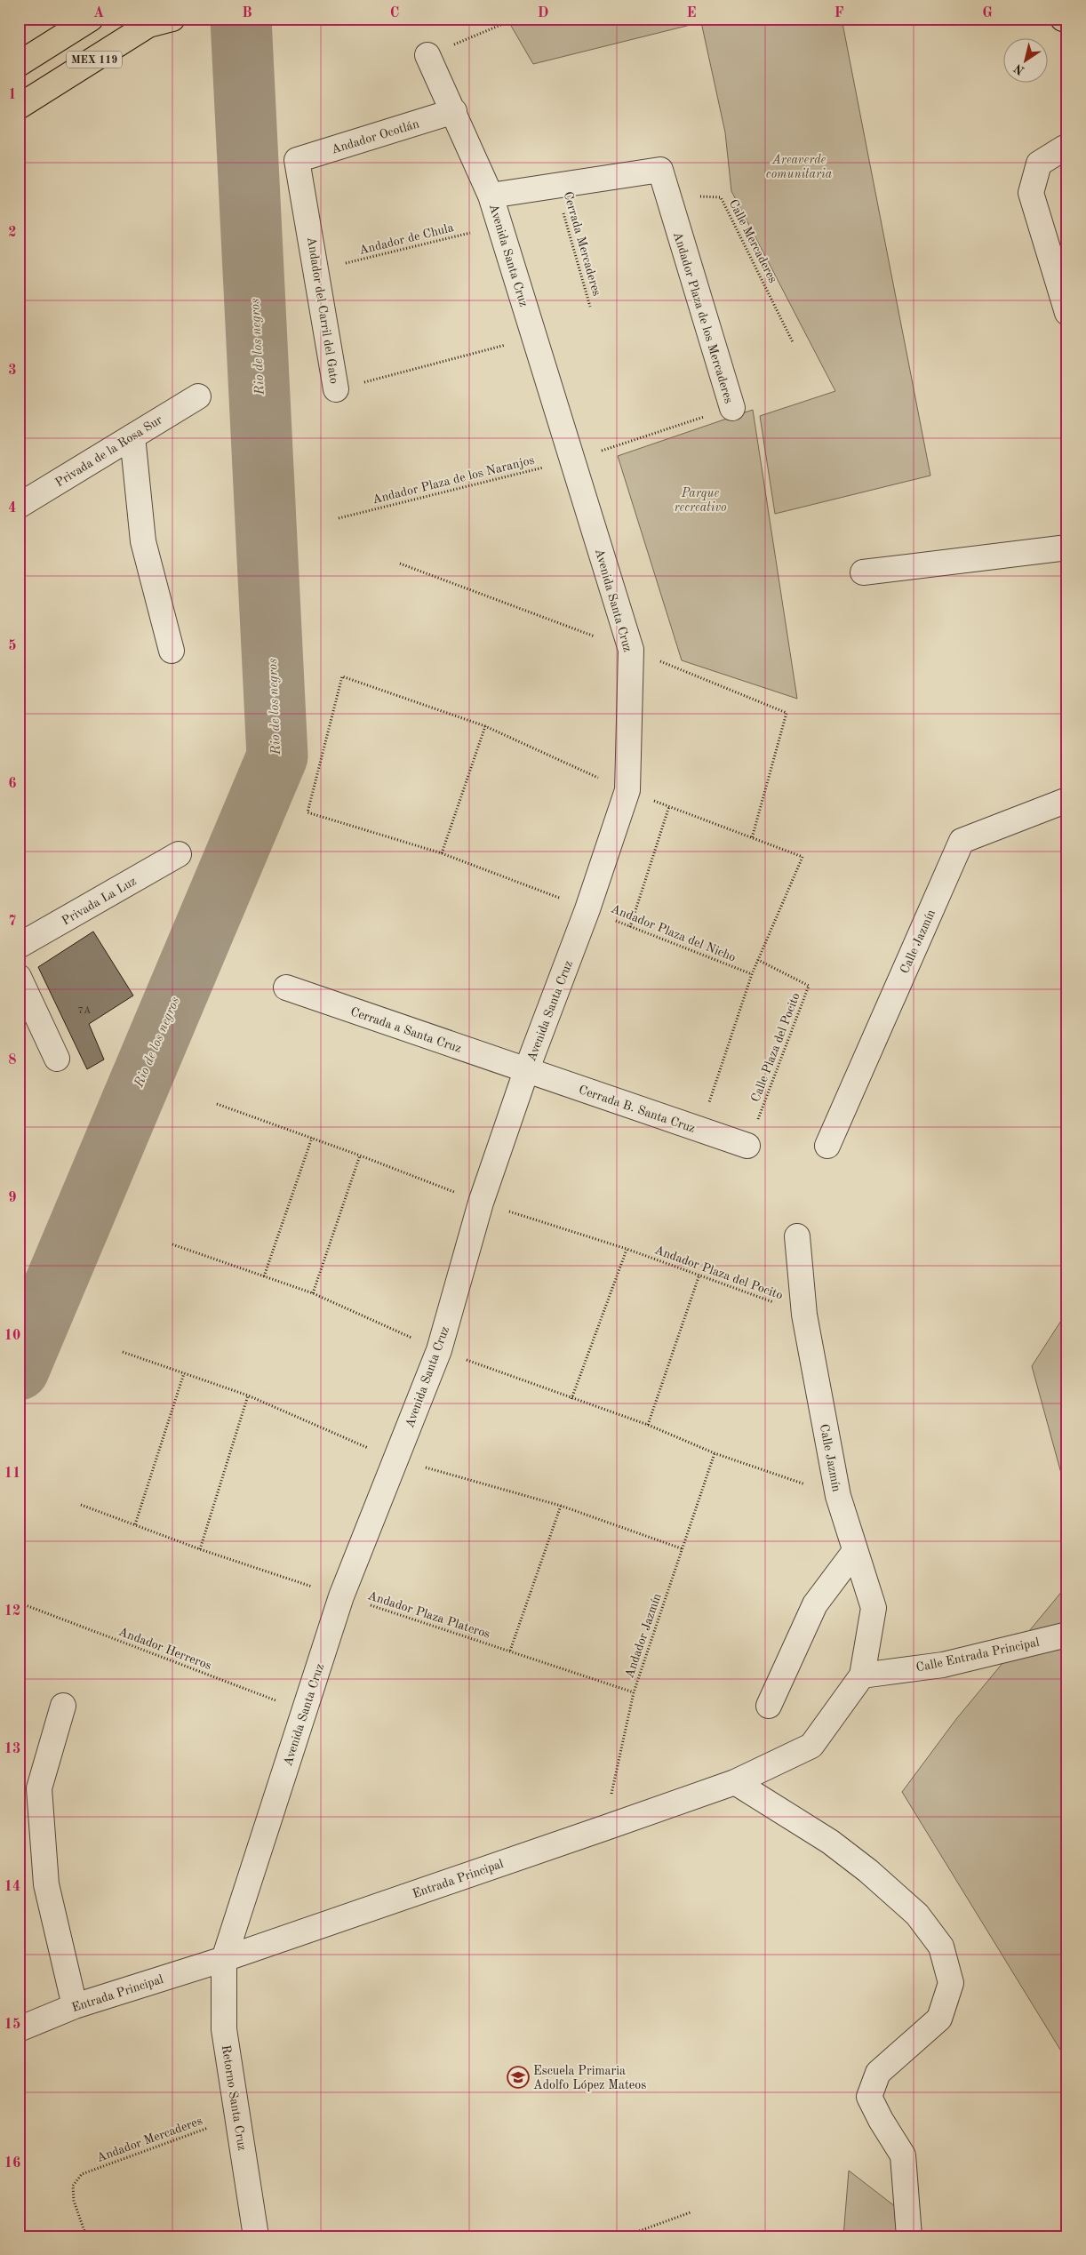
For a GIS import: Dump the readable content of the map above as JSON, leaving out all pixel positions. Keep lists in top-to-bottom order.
{
  "streets": {
    "main road": ["MEX 119"],
    "street": [
      "Andador Ocotlán",
      "Avenida Santa Cruz",
      "Andador del Carril del Gato",
      "Andador Plaza de los Mercaderes",
      "Privada de la Rosa Sur",
      "Privada La Luz",
      "Calle Jazmín",
      "Cerrada a Santa Cruz",
      "Cerrada B. Santa Cruz",
      "Calle Entrada Principal",
      "Entrada Principal",
      "Retorno Santa Cruz"
    ],
    "path": [
      "Andador de Chula",
      "Calle Mercaderes",
      "Cerrada Mercaderes",
      "Andador Plaza de los Naranjos",
      "Andador Plaza del Nicho",
      "Calle Plaza del Pocito",
      "Andador Plaza del Pocito",
      "Andador Plaza Plateros",
      "Andador Jazmín",
      "Andador Herreros",
      "Andador Mercaderes"
    ]
  },
  "crossings": [
    ["Andador Ocotlán", "Avenida Santa Cruz"],
    ["Andador Ocotlán", "Andador del Carril del Gato"],
    ["Andador de Chula", "Avenida Santa Cruz"],
    ["Andador de Chula", "Andador del Carril del Gato"],
    ["Calle Mercaderes", "Andador Plaza de los Mercaderes"],
    ["Cerrada Mercaderes", "Andador Plaza de los Mercaderes"],
    ["Avenida Santa Cruz", "Andador del Carril del Gato"],
    ["Avenida Santa Cruz", "Andador Plaza de los Mercaderes"],
    ["Avenida Santa Cruz", "Andador Plaza de los Naranjos"],
    ["Avenida Santa Cruz", "Andador Plaza del Nicho"],
    ["Avenida Santa Cruz", "Cerrada a Santa Cruz"],
    ["Avenida Santa Cruz", "Cerrada B. Santa Cruz"],
    ["Avenida Santa Cruz", "Andador Plaza del Pocito"],
    ["Avenida Santa Cruz", "Andador Plaza Plateros"],
    ["Avenida Santa Cruz", "Andador Herreros"],
    ["Avenida Santa Cruz", "Entrada Principal"],
    ["Avenida Santa Cruz", "Retorno Santa Cruz"],
    ["Andador Plaza de los Mercaderes", "Andador Plaza de los Naranjos"],
    ["Calle Jazmín", "Andador Plaza del Pocito"],
    ["Calle Jazmín", "Calle Entrada Principal"],
    ["Calle Jazmín", "Entrada Principal"],
    ["Cerrada a Santa Cruz", "Cerrada B. Santa Cruz"],
    ["Calle Plaza del Pocito", "Cerrada B. Santa Cruz"],
    ["Andador Plaza Plateros", "Andador Jazmín"],
    ["Andador Jazmín", "Entrada Principal"],
    ["Calle Entrada Principal", "Entrada Principal"],
    ["Entrada Principal", "Retorno Santa Cruz"],
    ["Retorno Santa Cruz", "Andador Mercaderes"]
  ],
  "water": ["Rio de los negros"],
  "parks": ["Areaverde comunitaria", "Parque recreativo"],
  "places": {
    "school or university": ["Escuela Primaria Adolfo López Mateos"]
  },
  "house_numbers": ["7A"],
  "north": "bottom left",
  "grid": {
    "columns": [
      "A",
      "B",
      "C",
      "D",
      "E",
      "F",
      "G"
    ],
    "rows": [
      "1",
      "2",
      "3",
      "4",
      "5",
      "6",
      "7",
      "8",
      "9",
      "10",
      "11",
      "12",
      "13",
      "14",
      "15",
      "16"
    ]
  }
}
